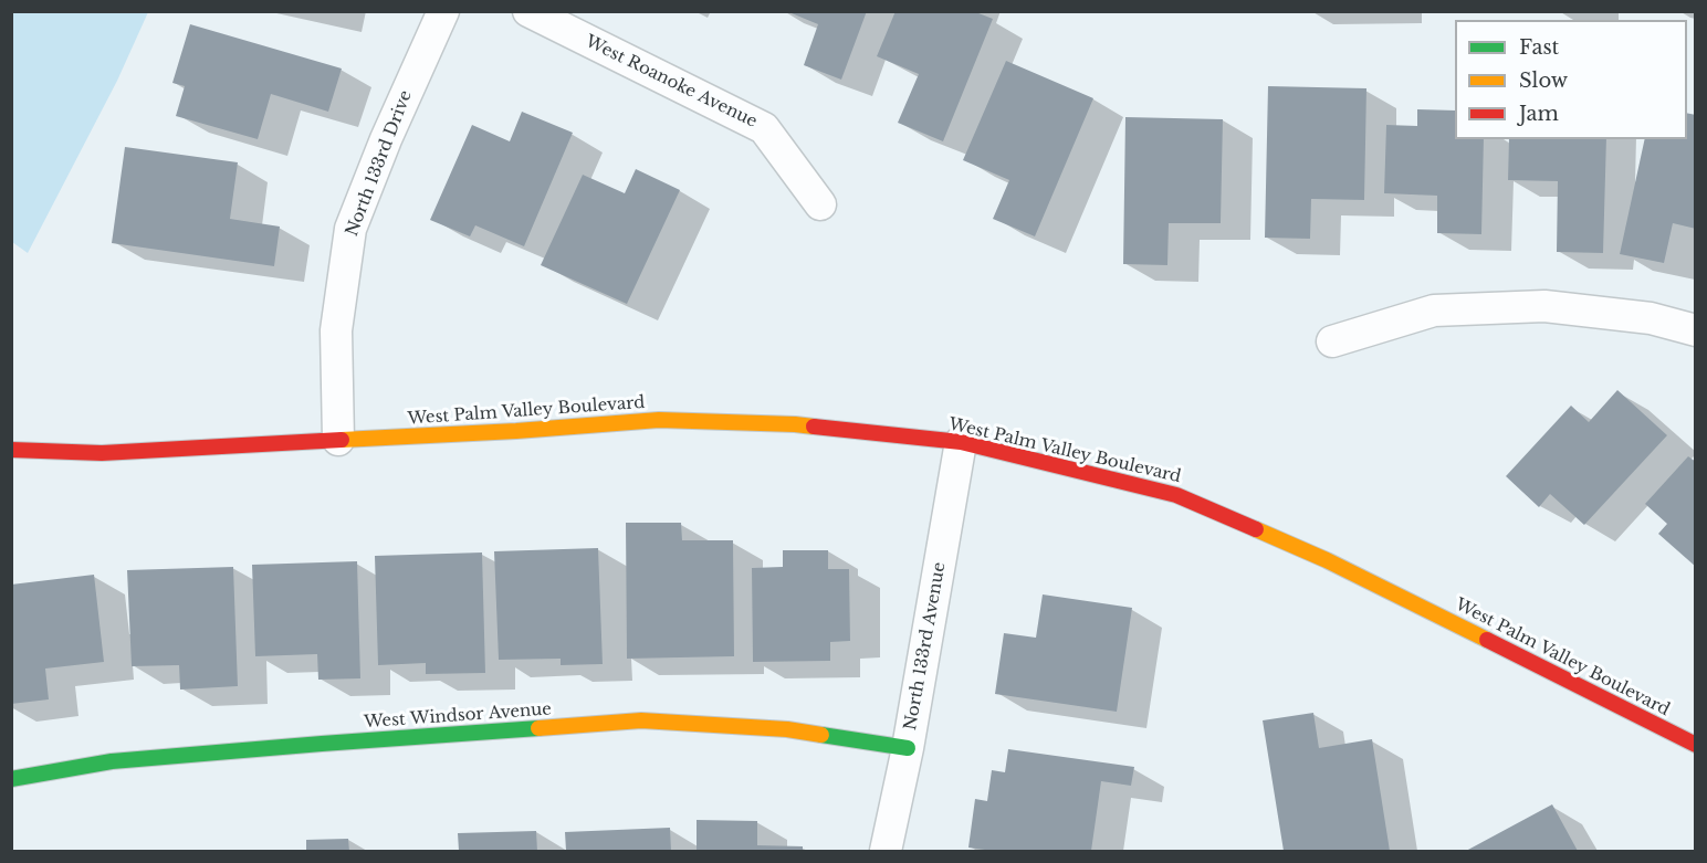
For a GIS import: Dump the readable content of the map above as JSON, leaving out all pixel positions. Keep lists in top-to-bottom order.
{
  "streets": {
    "street": [
      "West Roanoke Avenue",
      "North 133rd Drive",
      "West Palm Valley Boulevard",
      "North 133rd Avenue",
      "West Windsor Avenue"
    ]
  },
  "crossings": [
    ["North 133rd Drive", "West Palm Valley Boulevard"],
    ["West Palm Valley Boulevard", "North 133rd Avenue"],
    ["North 133rd Avenue", "West Windsor Avenue"]
  ],
  "legend": ["Fast", "Slow", "Jam"]
}
